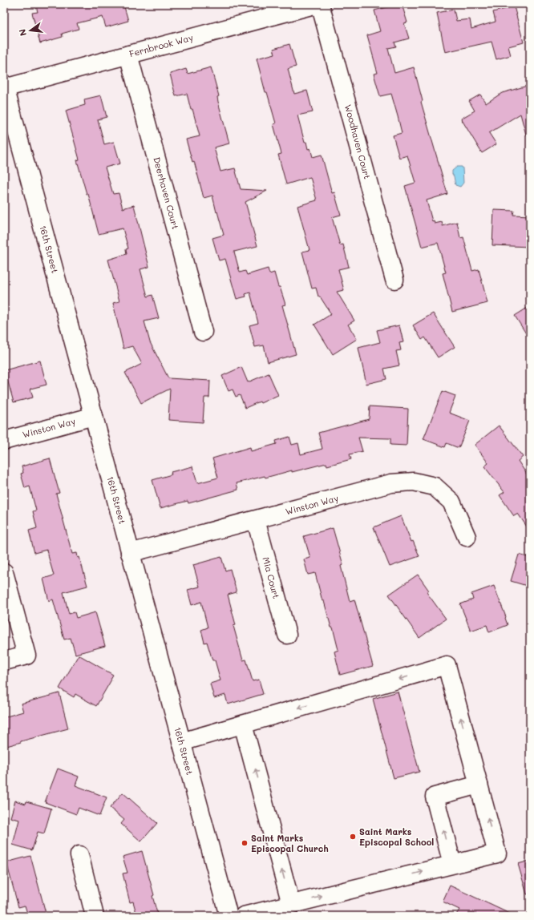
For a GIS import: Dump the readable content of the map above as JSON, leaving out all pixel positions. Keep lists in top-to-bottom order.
{
  "streets": {
    "street": [
      "Fernbrook Way",
      "Woodhaven Court",
      "Deerhaven Court",
      "16th Street",
      "Winston Way",
      "Mia Court"
    ]
  },
  "crossings": [
    ["Fernbrook Way", "Woodhaven Court"],
    ["Fernbrook Way", "Deerhaven Court"],
    ["Fernbrook Way", "16th Street"],
    ["16th Street", "Winston Way"],
    ["Winston Way", "Mia Court"]
  ],
  "places": ["Saint Marks Episcopal School", "Saint Marks Episcopal Church"],
  "north": "left"
}
